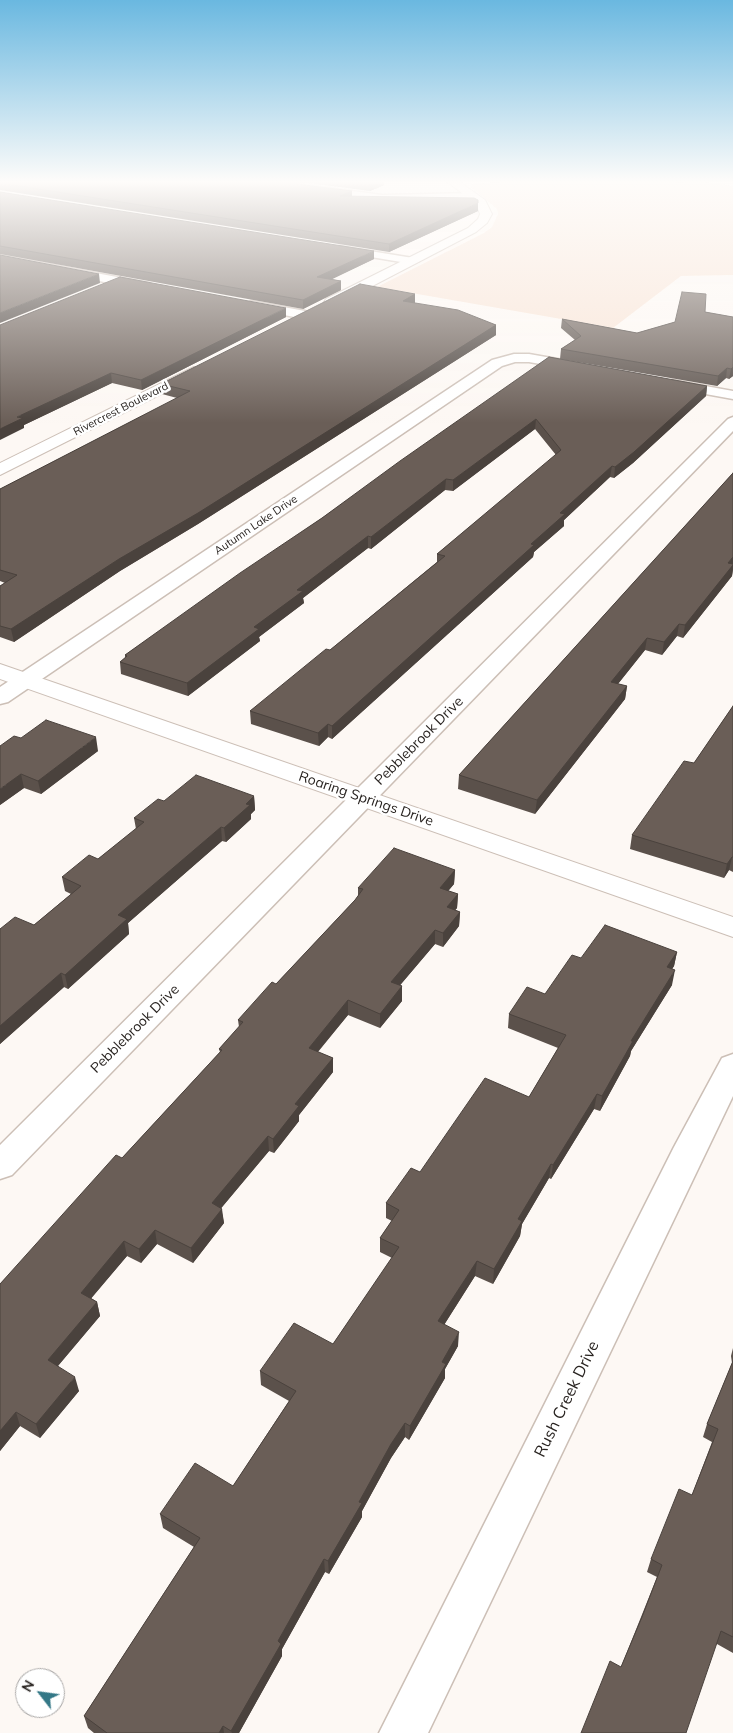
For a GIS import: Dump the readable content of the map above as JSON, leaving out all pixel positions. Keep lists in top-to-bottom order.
{
  "streets": {
    "street": [
      "Rivercrest Boulevard",
      "Autumn Lake Drive",
      "Pebblebrook Drive",
      "Roaring Springs Drive",
      "Rush Creek Drive"
    ]
  },
  "crossings": [
    ["Autumn Lake Drive", "Roaring Springs Drive"],
    ["Pebblebrook Drive", "Roaring Springs Drive"]
  ],
  "north": "top left"
}
